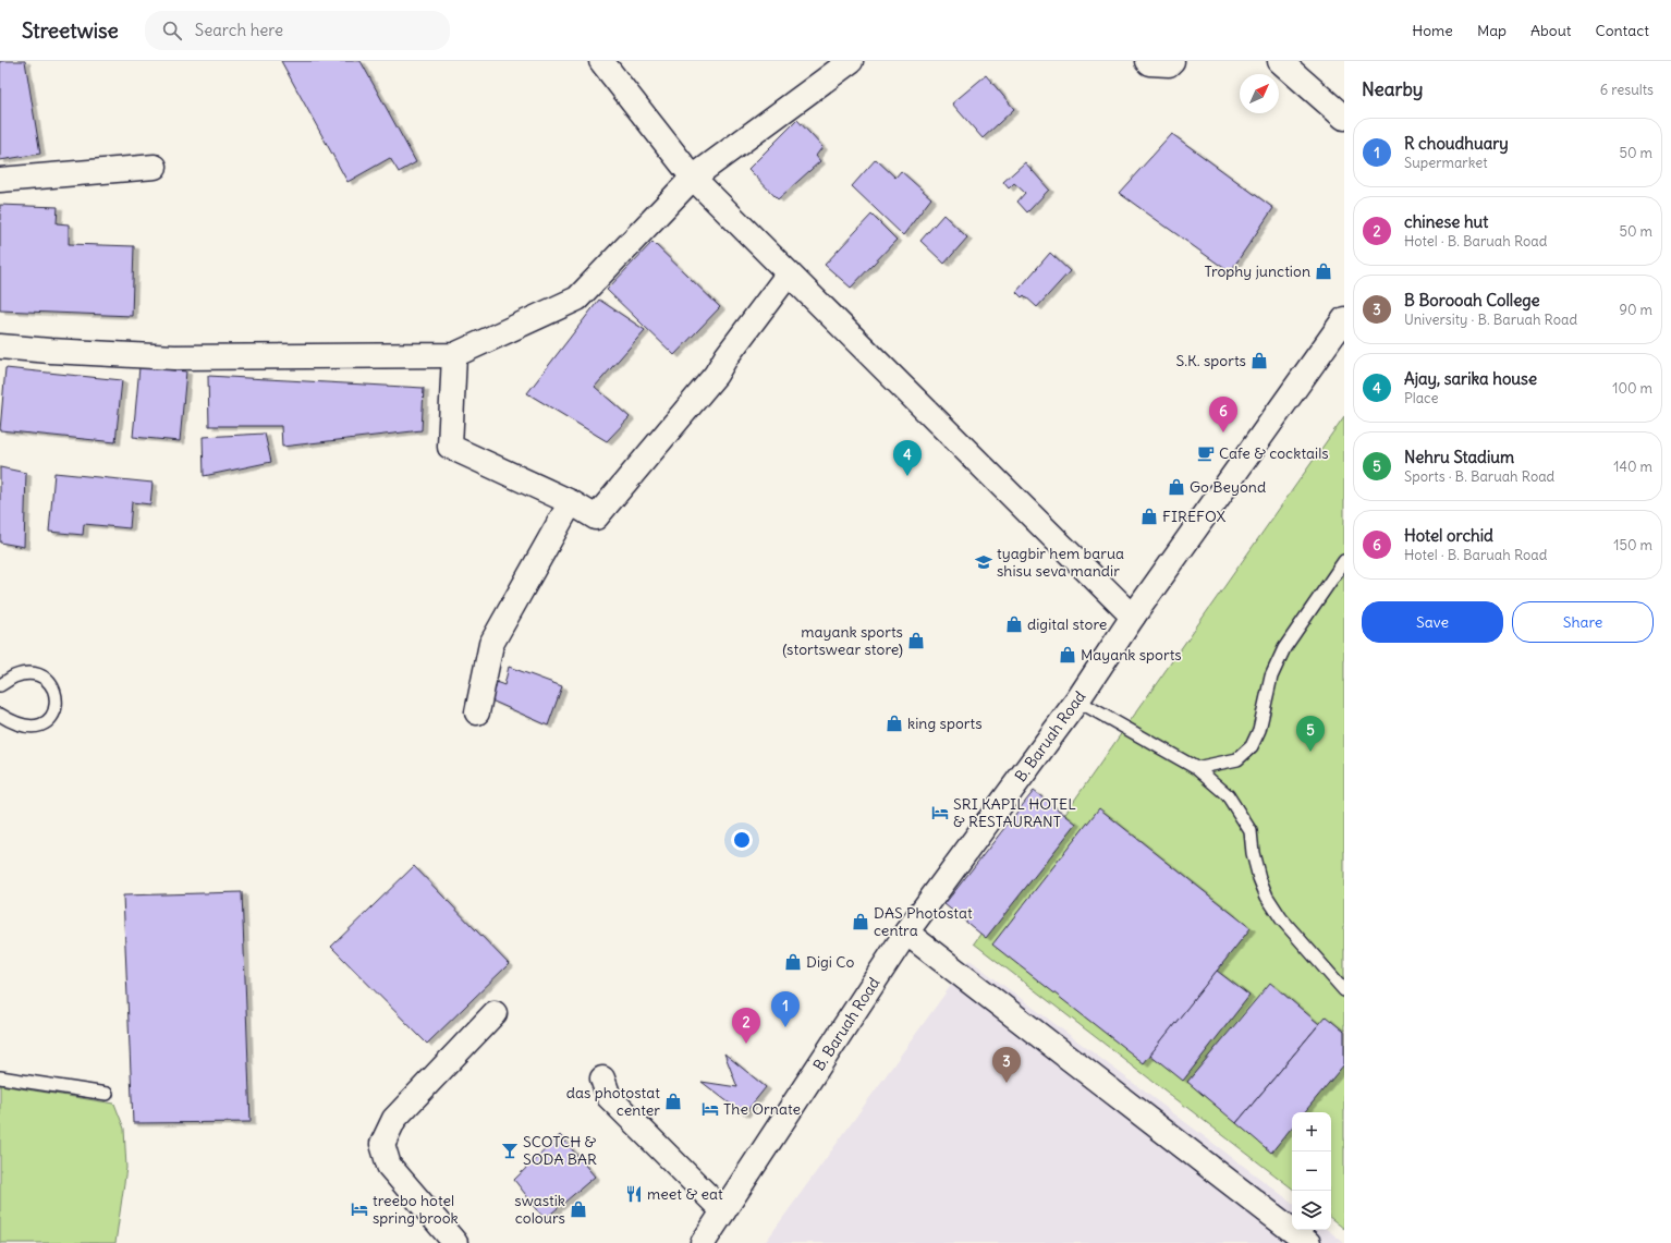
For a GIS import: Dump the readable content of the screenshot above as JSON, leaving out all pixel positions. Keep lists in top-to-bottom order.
{
  "streets": {
    "street": ["B. Baruah Road"]
  },
  "places": {
    "shop": [
      "Trophy junction",
      "S.K. sports",
      "Go Beyond",
      "FIREFOX",
      "digital store",
      "mayank sports (stortswear store)",
      "Mayank sports",
      "king sports",
      "DAS Photostat centra",
      "Digi Co",
      "das photostat center",
      "swastik colours"
    ],
    "cafe": ["Cafe & cocktails"],
    "school or university": ["tyagbir hem barua shisu seva mandir"],
    "hotel": ["SRI KAPIL HOTEL & RESTAURANT", "The Ornate", "treebo hotel spring brook"],
    "bar": ["SCOTCH & SODA BAR"],
    "restaurant": ["meet & eat"]
  },
  "north": "top right",
  "page": {
    "header": "Streetwise",
    "search": "Search here",
    "nav": [
      "Home",
      "Map",
      "About",
      "Contact"
    ],
    "heading": ["Nearby", "6 results"],
    "list": [
      {
        "mark": "1",
        "name": "R choudhuary",
        "note": "Supermarket",
        "value": "50 m"
      },
      {
        "mark": "2",
        "name": "chinese hut",
        "note": "Hotel · B. Baruah Road",
        "value": "50 m"
      },
      {
        "mark": "3",
        "name": "B Borooah College",
        "note": "University · B. Baruah Road",
        "value": "90 m"
      },
      {
        "mark": "4",
        "name": "Ajay, sarika house",
        "note": "Place",
        "value": "100 m"
      },
      {
        "mark": "5",
        "name": "Nehru Stadium",
        "note": "Sports · B. Baruah Road",
        "value": "140 m"
      },
      {
        "mark": "6",
        "name": "Hotel orchid",
        "note": "Hotel · B. Baruah Road",
        "value": "150 m"
      }
    ],
    "pins": [
      "6",
      "4",
      "5",
      "1",
      "2",
      "3"
    ],
    "buttons": ["Save", "Share"],
    "map_buttons": ["+", "−"]
  }
}
